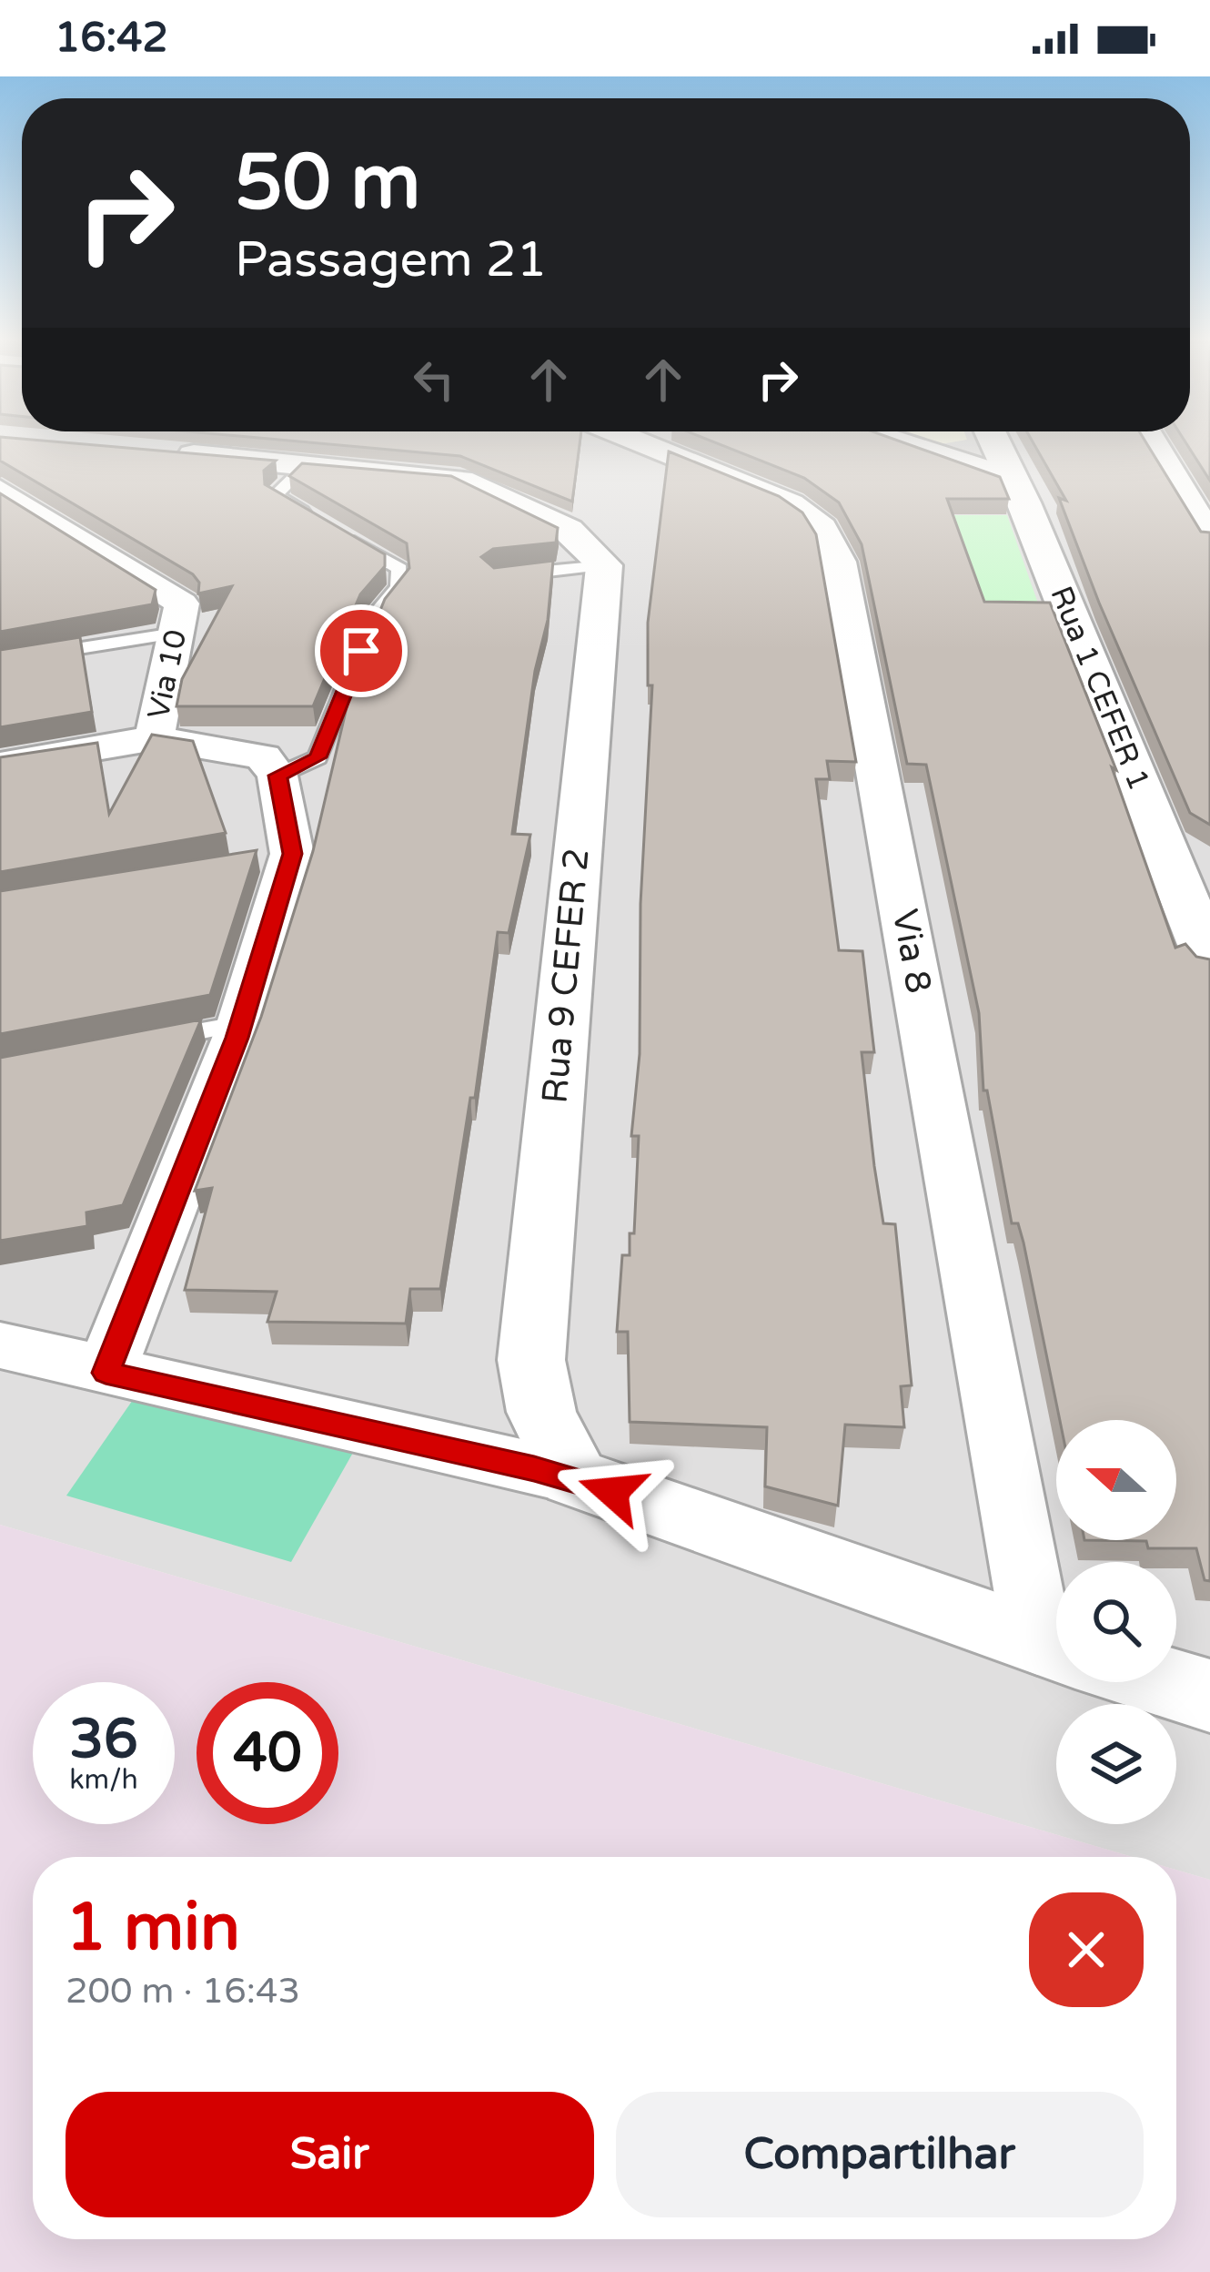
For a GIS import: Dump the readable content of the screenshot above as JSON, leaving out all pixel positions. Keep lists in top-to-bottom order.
{
  "streets": {
    "street": [
      "Via 10",
      "Rua 1 CEFER 1",
      "Via 8",
      "Rua 9 CEFER 2"
    ]
  },
  "north": "left",
  "page": {
    "status": "16:42",
    "turn": ["50 m", "Passagem 21"],
    "speed": "36 km/h",
    "limit": "40",
    "heading": ["1 min", "200 m · 16:43"],
    "buttons": ["Sair", "Compartilhar"]
  }
}
